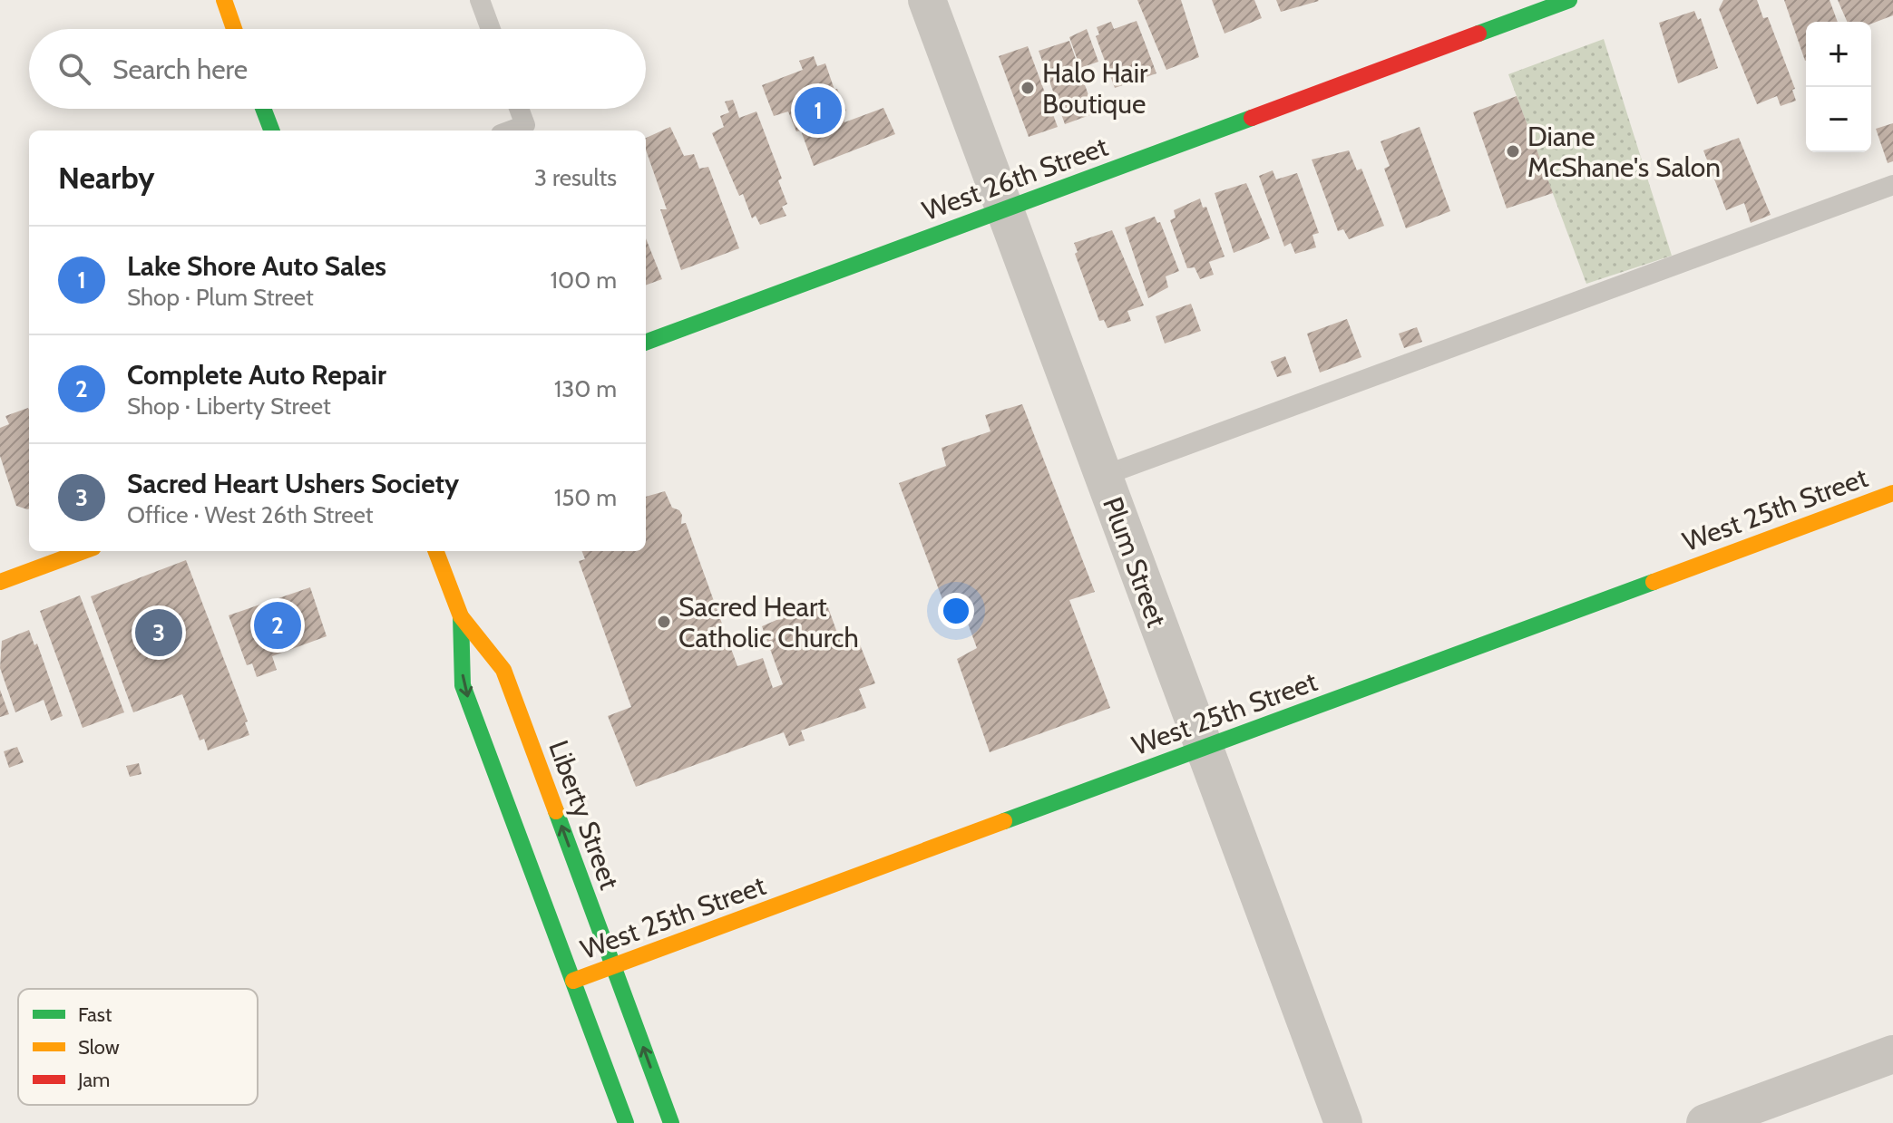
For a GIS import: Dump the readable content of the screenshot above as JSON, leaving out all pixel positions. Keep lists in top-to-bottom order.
{
  "streets": {
    "main road": ["West 26th Street", "West 25th Street", "Liberty Street"],
    "street": ["Plum Street"]
  },
  "crossings": [
    ["West 26th Street", "Plum Street"],
    ["West 25th Street", "Plum Street"],
    ["West 25th Street", "Liberty Street"]
  ],
  "places": ["Halo Hair Boutique", "Diane McShane's Salon", "Sacred Heart Catholic Church"],
  "legend": ["Fast", "Slow", "Jam"],
  "page": {
    "map_buttons": ["+", "−"],
    "search": "Search here",
    "pins": ["1", "2", "3"],
    "heading": ["Nearby", "3 results"],
    "list": [
      {
        "mark": "1",
        "name": "Lake Shore Auto Sales",
        "note": "Shop · Plum Street",
        "value": "100 m"
      },
      {
        "mark": "2",
        "name": "Complete Auto Repair",
        "note": "Shop · Liberty Street",
        "value": "130 m"
      },
      {
        "mark": "3",
        "name": "Sacred Heart Ushers Society",
        "note": "Office · West 26th Street",
        "value": "150 m"
      }
    ]
  }
}
